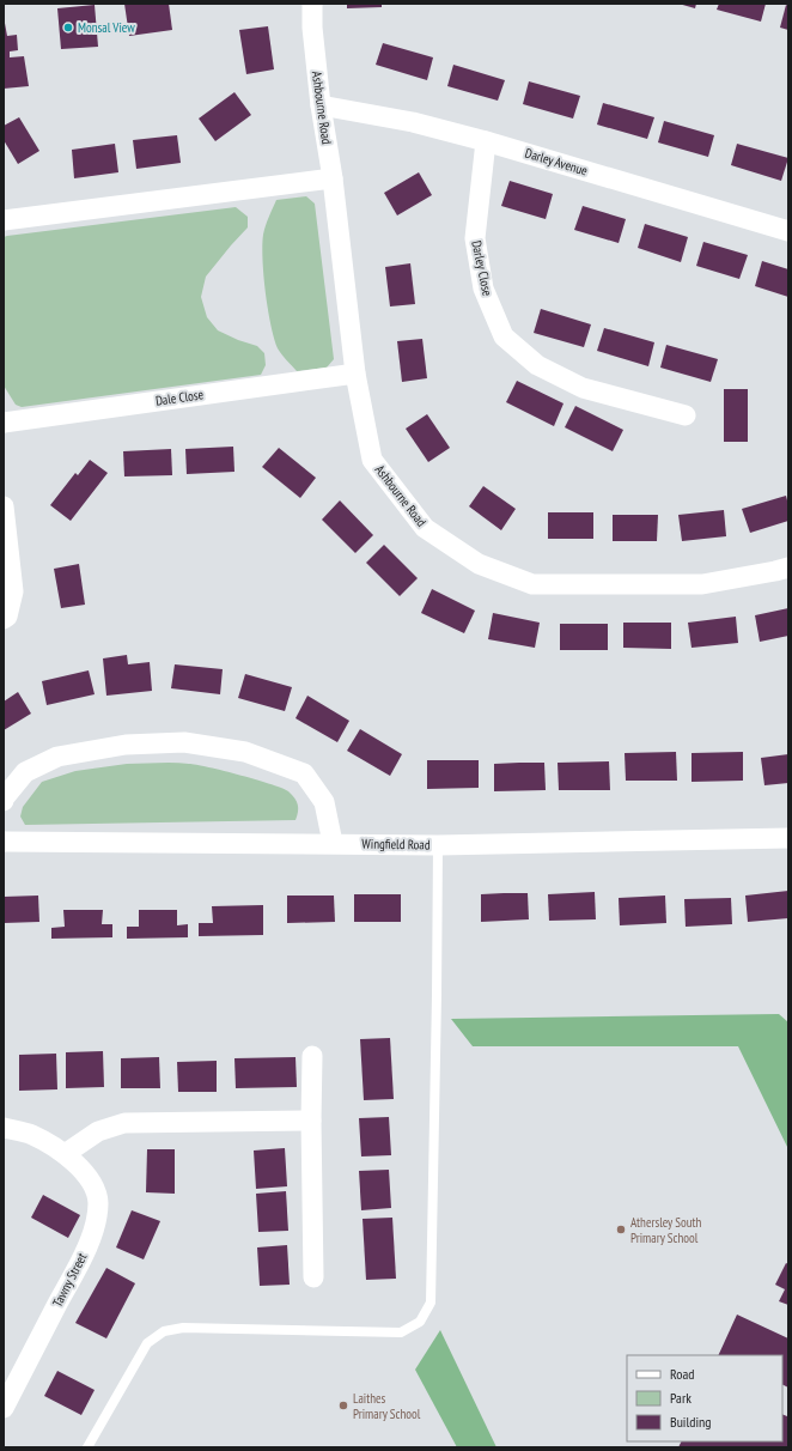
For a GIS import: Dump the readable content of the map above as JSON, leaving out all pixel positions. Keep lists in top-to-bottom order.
{
  "streets": {
    "street": [
      "Ashbourne Road",
      "Darley Avenue",
      "Darley Close",
      "Dale Close",
      "Wingfield Road",
      "Tawny Street"
    ]
  },
  "crossings": [
    ["Ashbourne Road", "Darley Avenue"],
    ["Ashbourne Road", "Dale Close"],
    ["Darley Avenue", "Darley Close"]
  ],
  "places": ["Monsal View", "Athersley South Primary School", "Laithes Primary School"],
  "legend": ["Road", "Park", "Building"]
}
